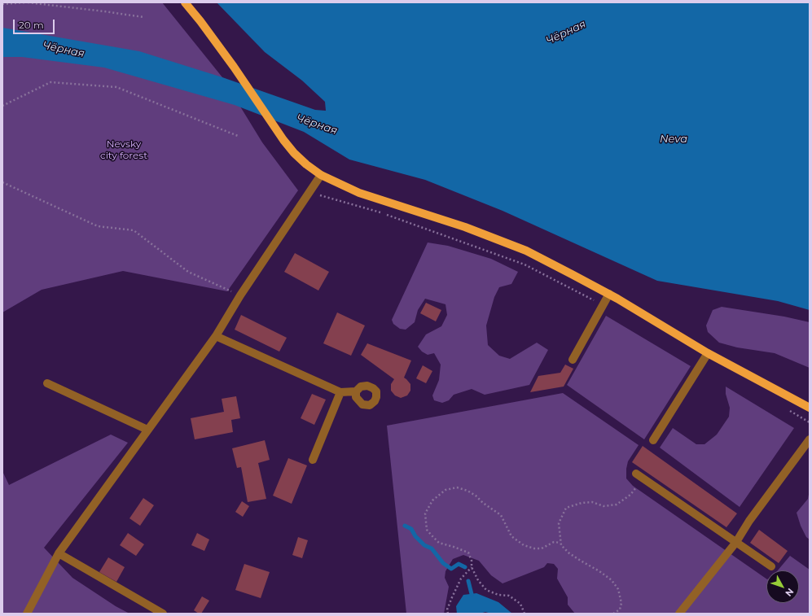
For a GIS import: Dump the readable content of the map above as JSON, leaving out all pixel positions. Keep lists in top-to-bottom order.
{
  "water": ["Чёрная", "Neva"],
  "parks": ["Nevsky city forest"],
  "scale_bar": "20 m",
  "north": "bottom right"
}
